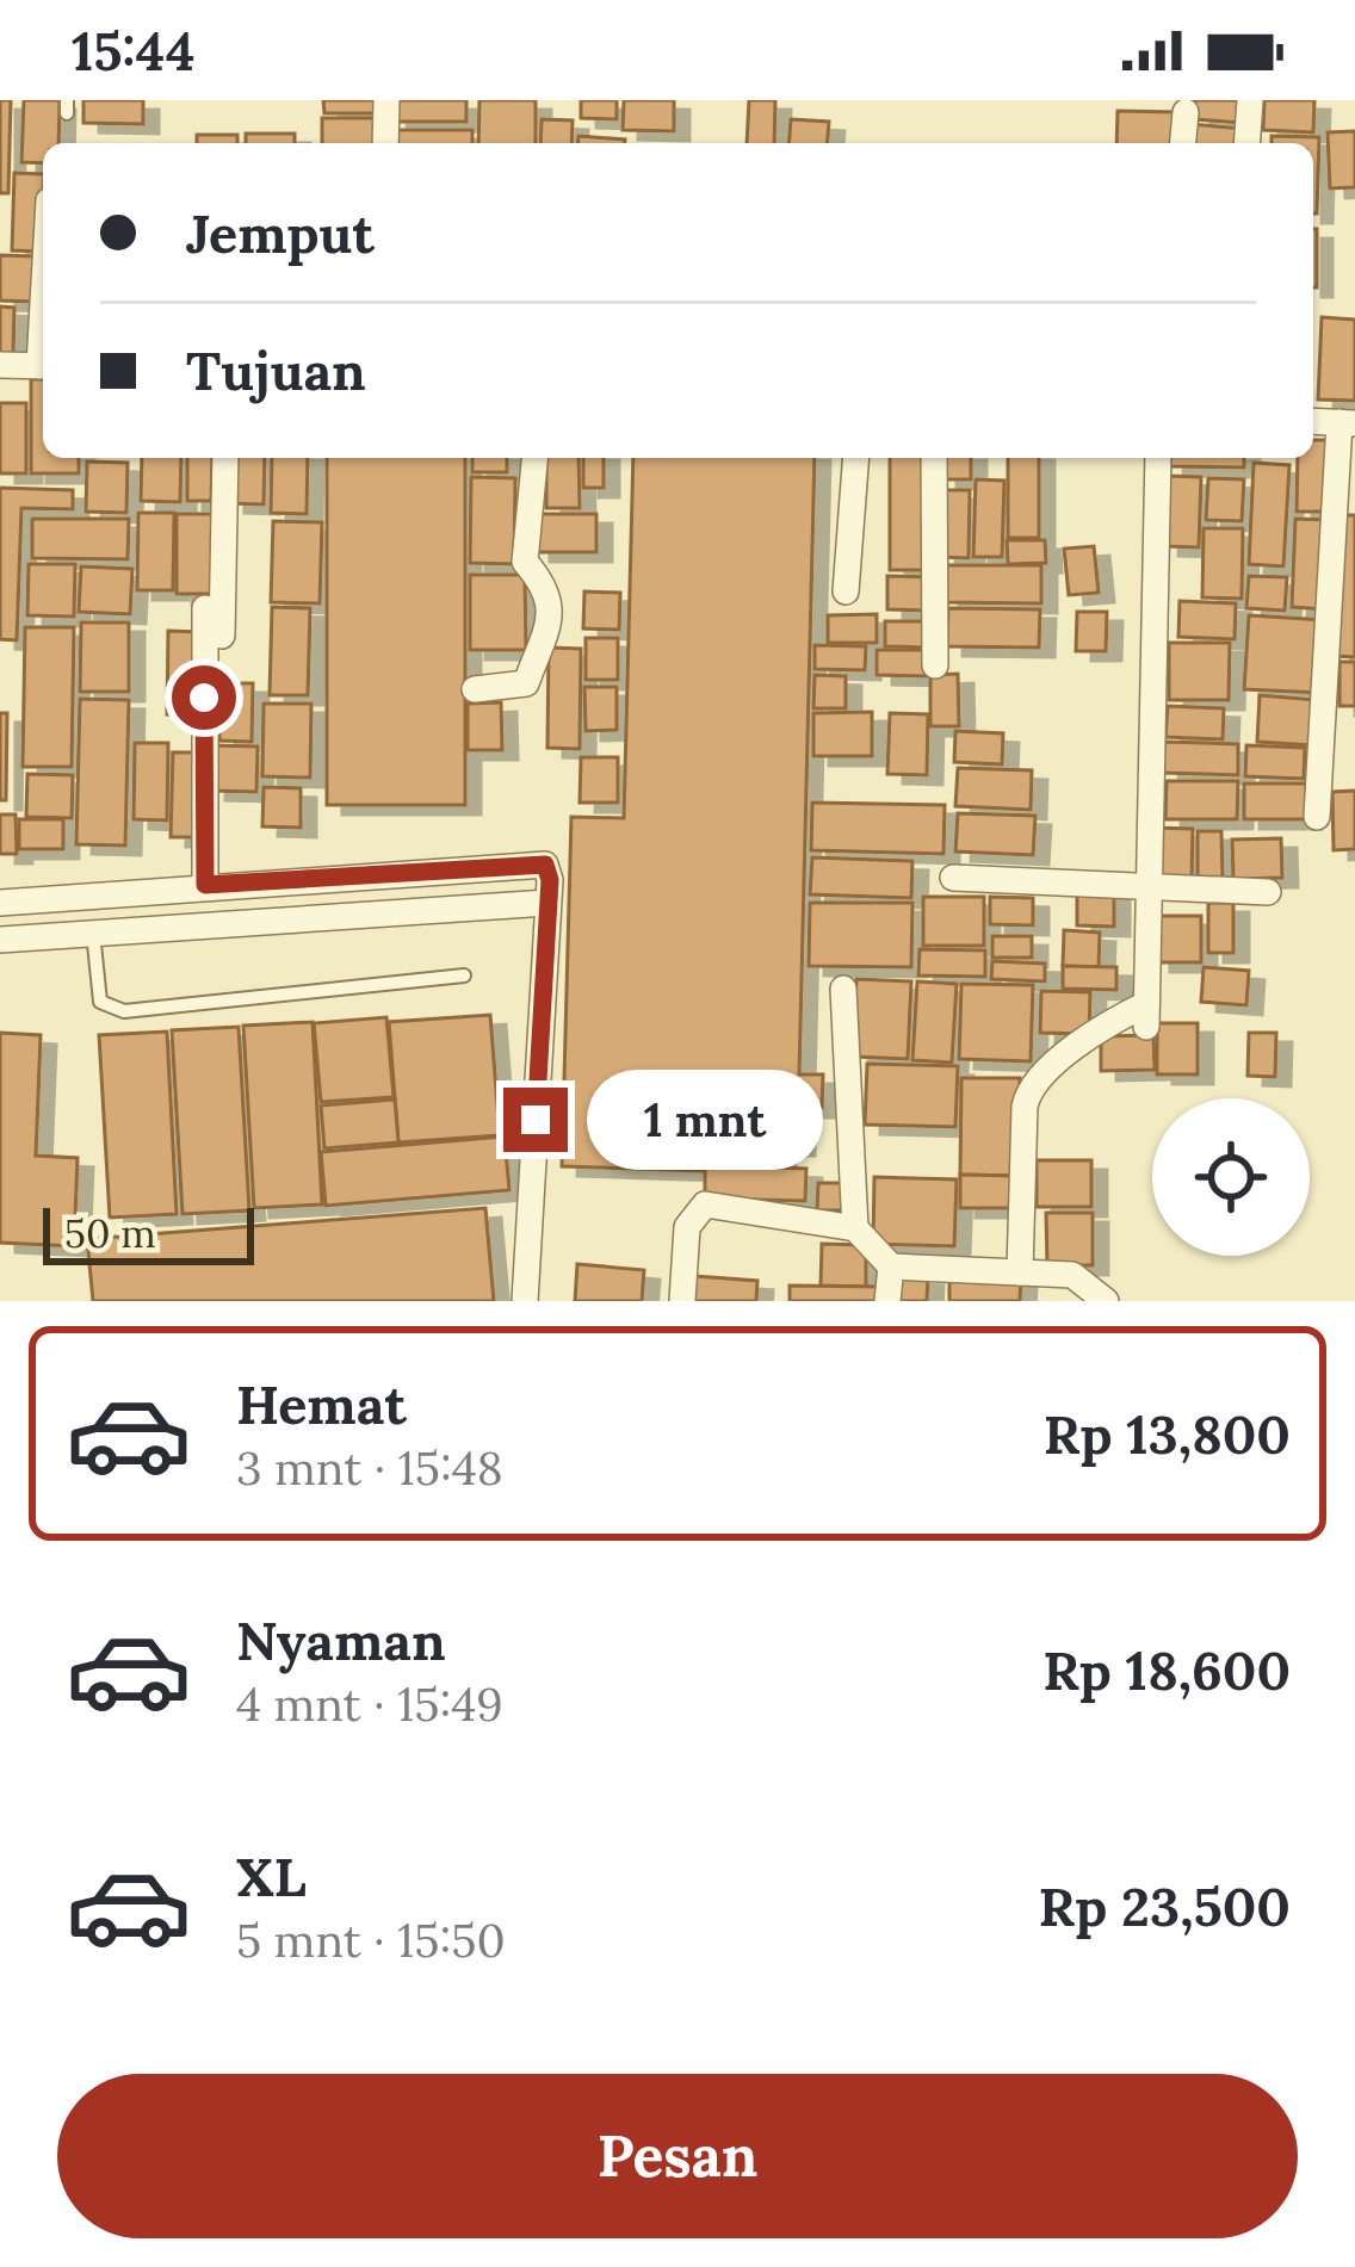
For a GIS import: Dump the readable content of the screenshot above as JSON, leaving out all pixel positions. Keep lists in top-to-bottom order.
{
  "scale_bar": "50 m",
  "page": {
    "status": "15:44",
    "banner": ["Jemput", "Tujuan"],
    "bubble": "1 mnt",
    "scale": "50 m",
    "list": [
      {
        "name": "Hemat",
        "note": "3 mnt · 15:48",
        "value": "Rp 13,800"
      },
      {
        "name": "Nyaman",
        "note": "4 mnt · 15:49",
        "value": "Rp 18,600"
      },
      {
        "name": "XL",
        "note": "5 mnt · 15:50",
        "value": "Rp 23,500"
      }
    ],
    "buttons": "Pesan"
  }
}
